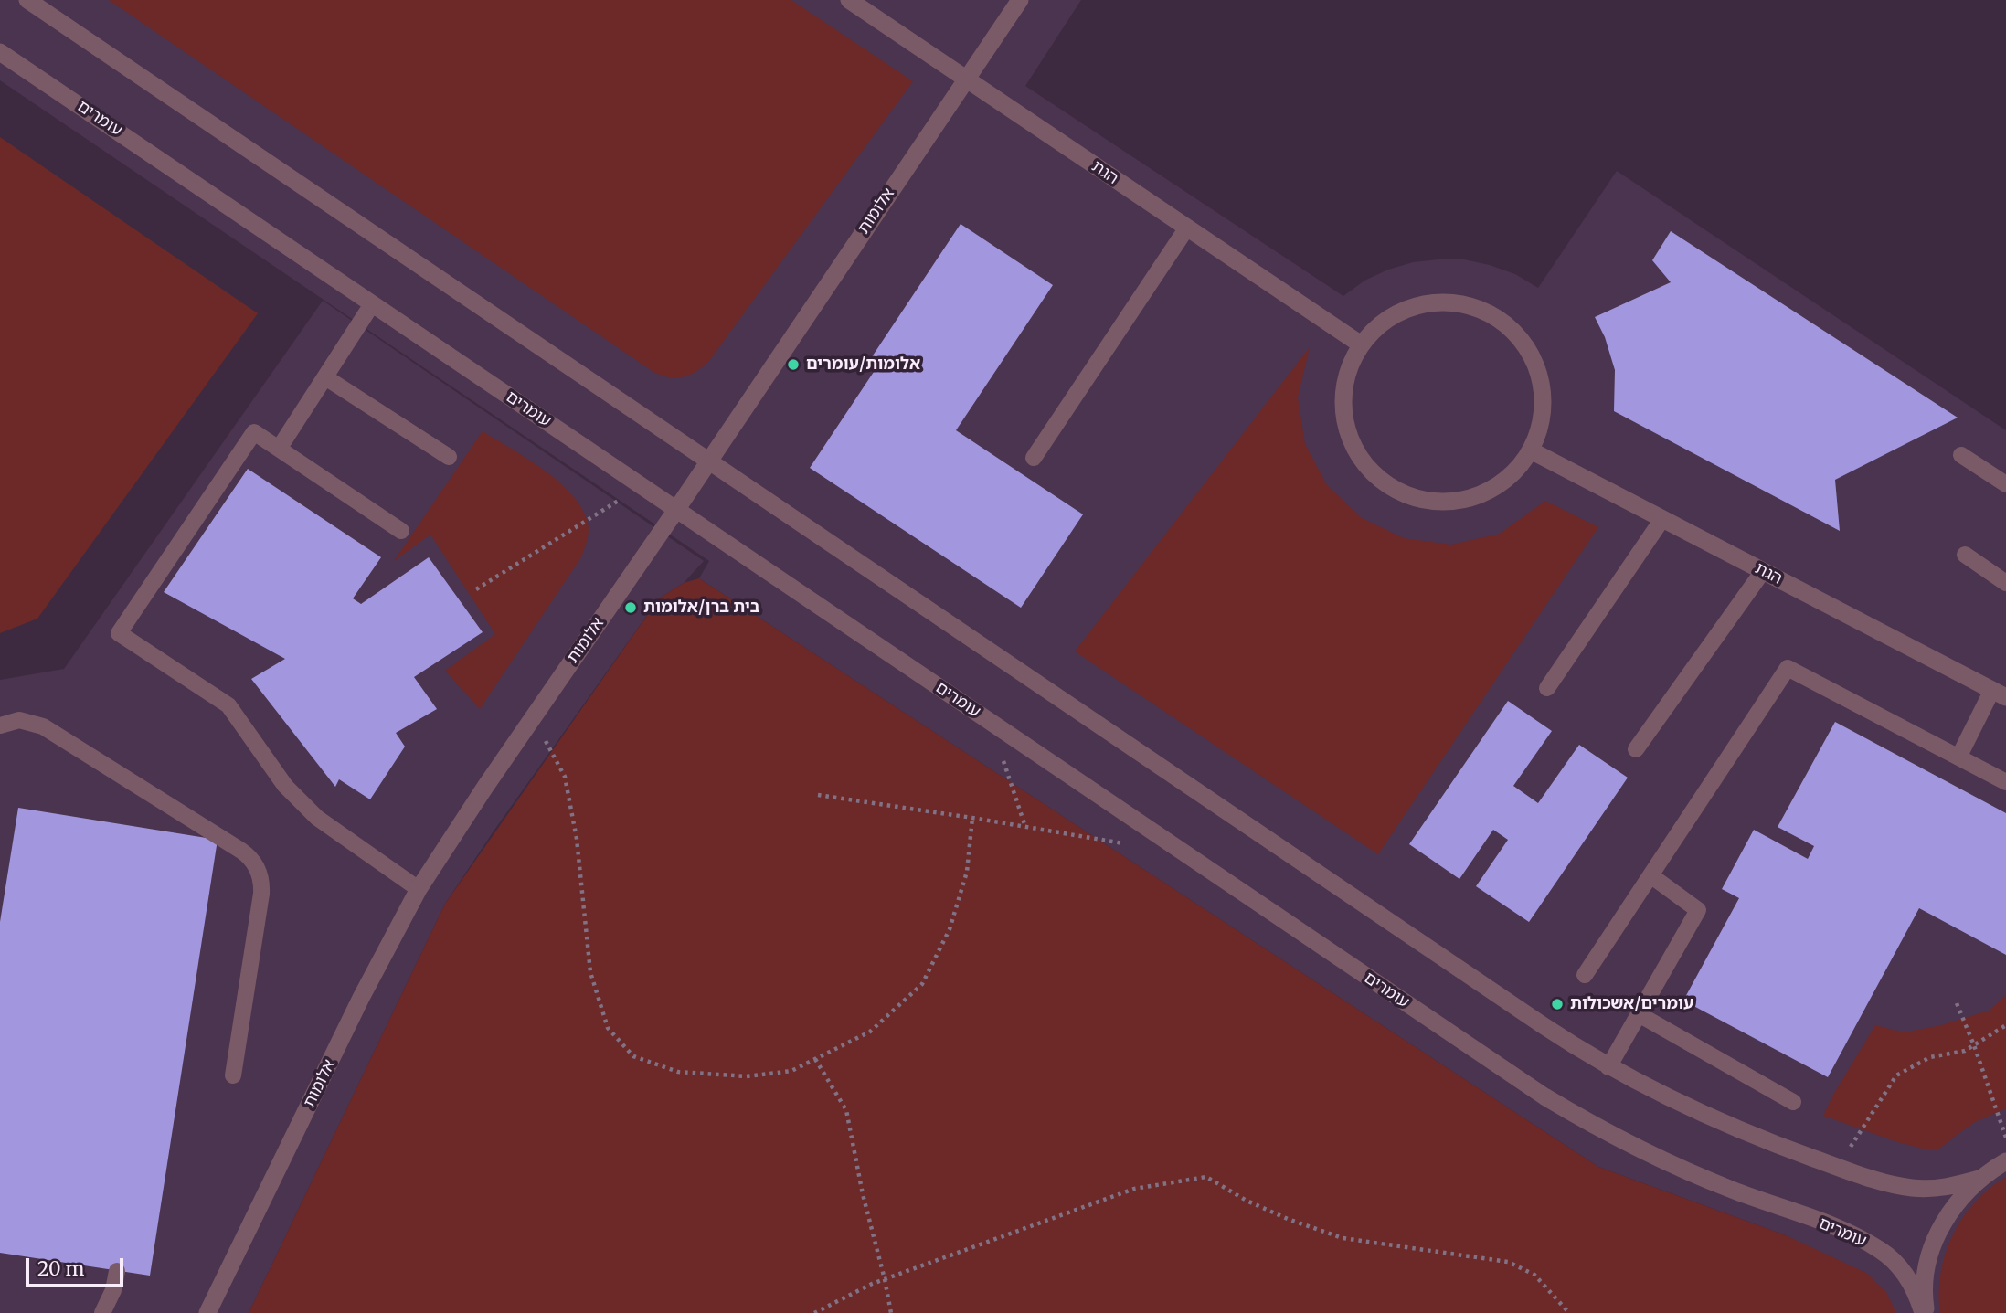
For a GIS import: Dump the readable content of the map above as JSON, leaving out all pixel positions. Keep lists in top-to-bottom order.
{
  "streets": {
    "street": ["עומרים", "הגת", "אלומות"]
  },
  "crossings": [
    ["עומרים", "אלומות"],
    ["הגת", "אלומות"]
  ],
  "places": ["אלומות/עומרים", "בית ברן/אלומות", "עומרים/אשכולות"],
  "scale_bar": "20 m"
}
